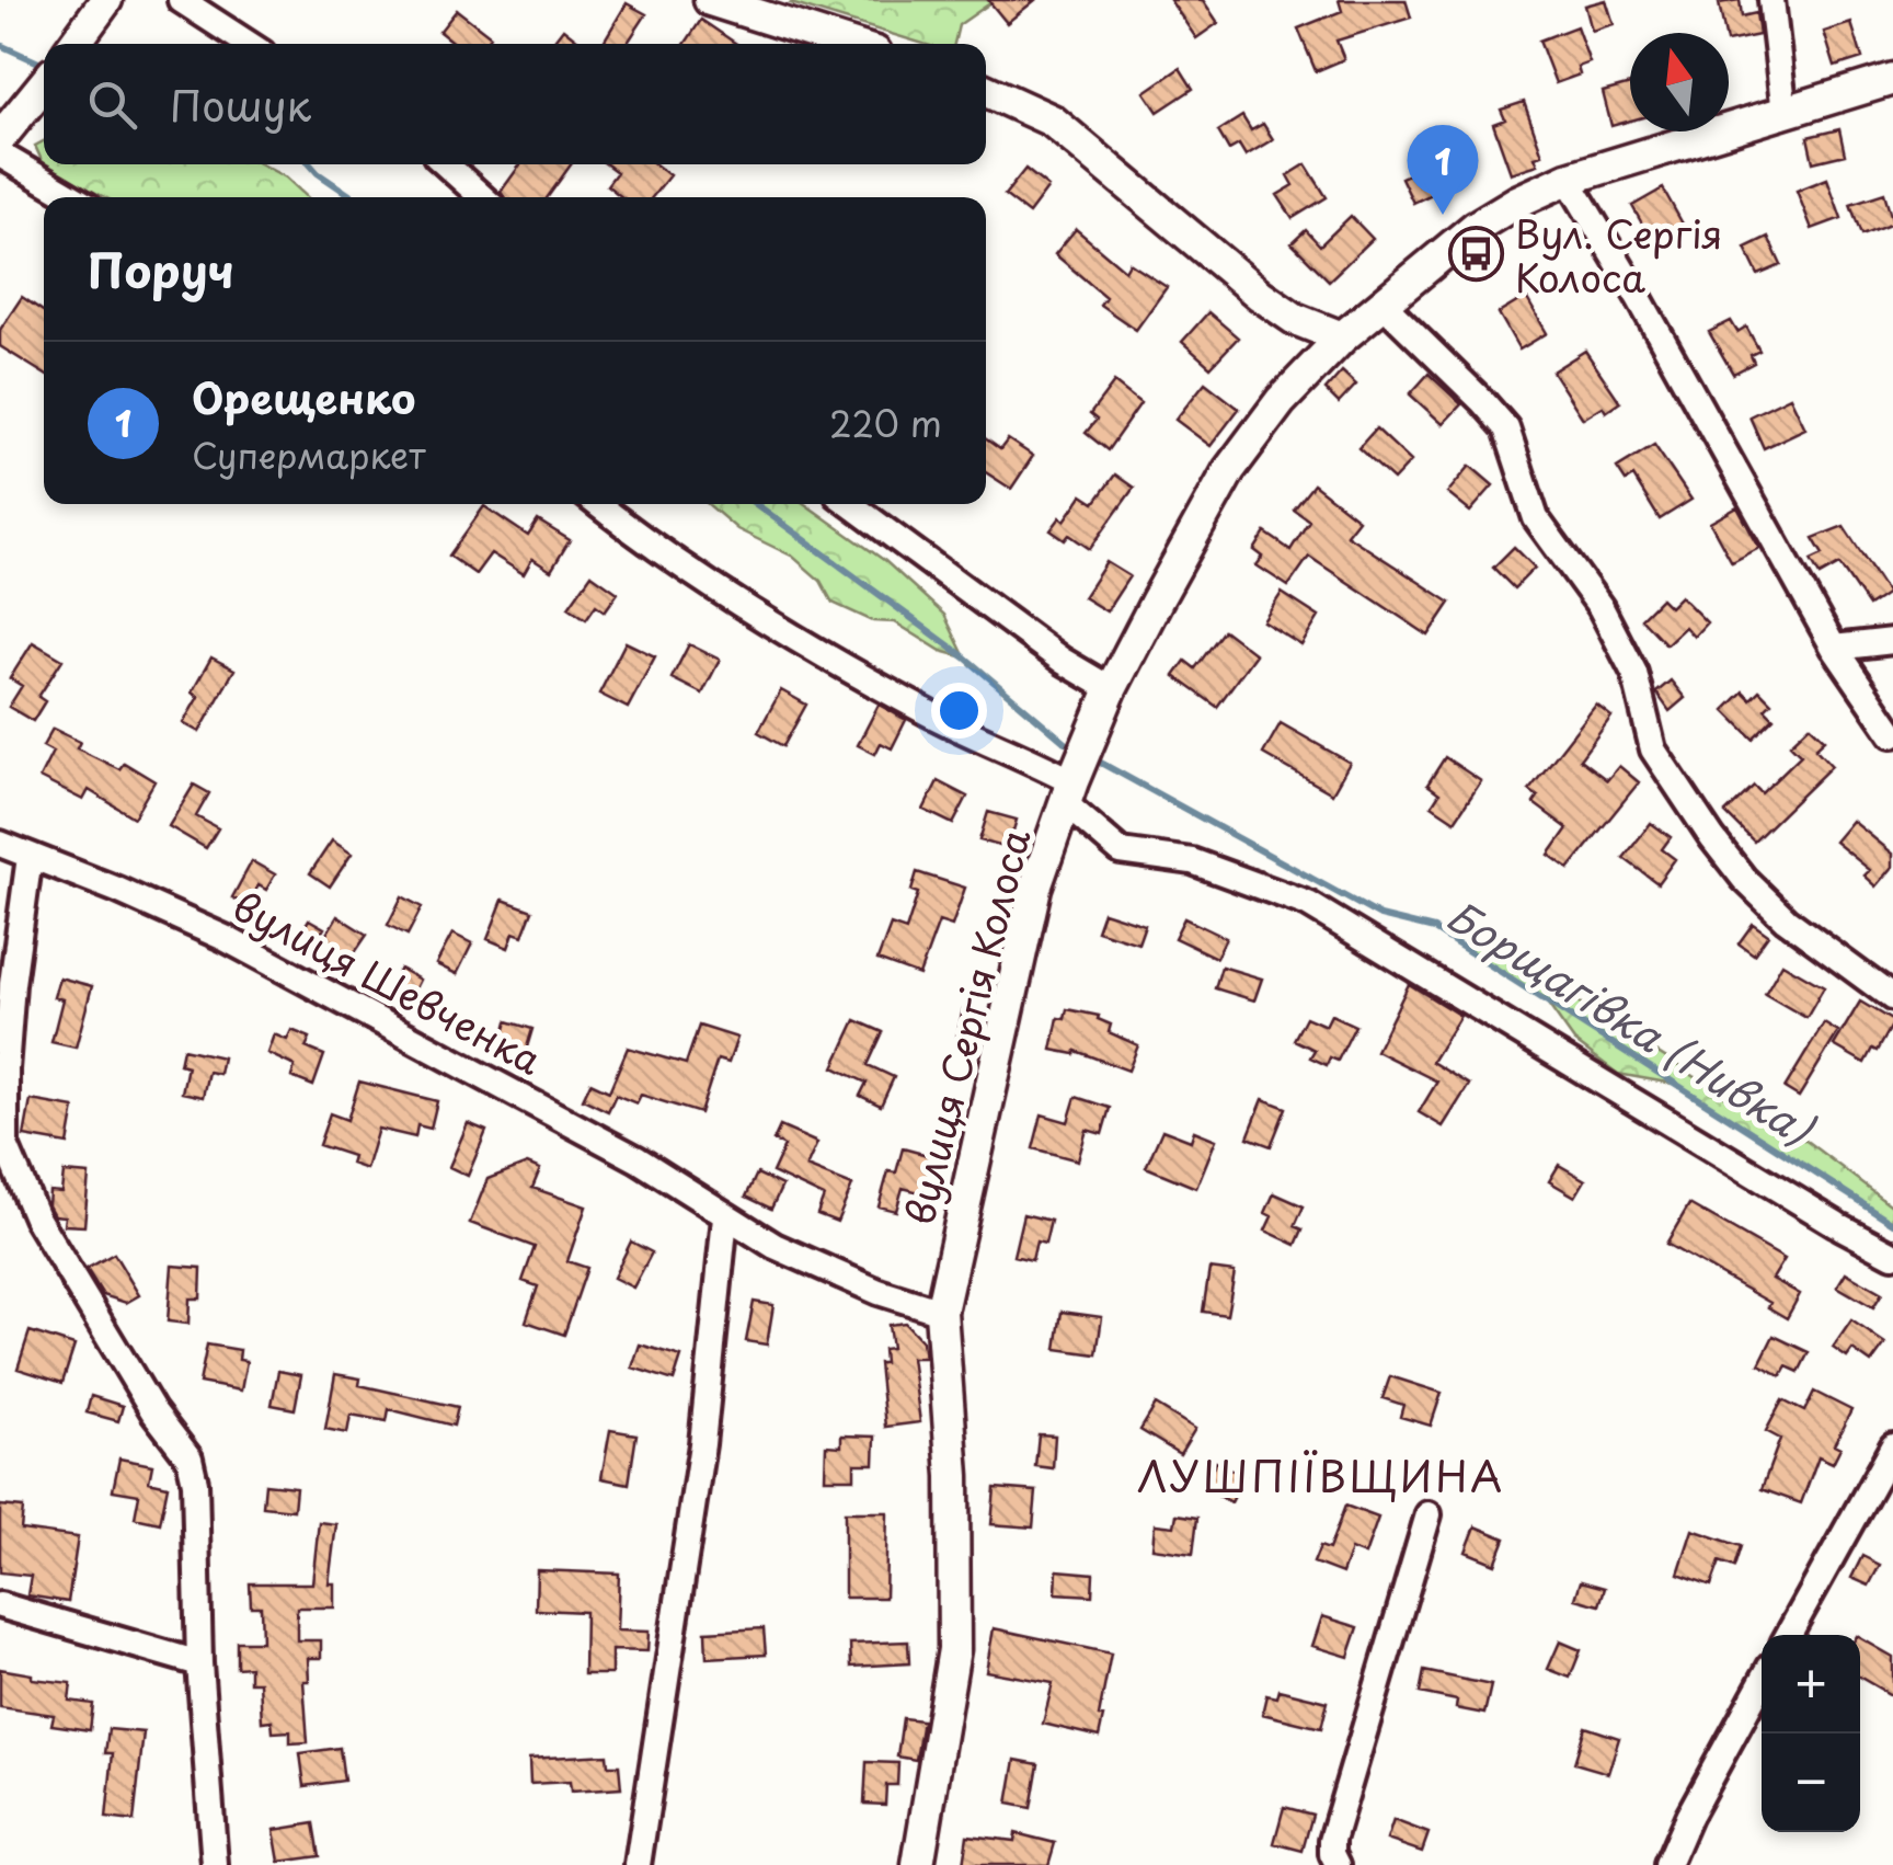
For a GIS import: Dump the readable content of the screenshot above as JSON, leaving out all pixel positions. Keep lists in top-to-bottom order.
{
  "streets": {
    "street": ["вулиця Шевченка", "вулиця Сергія Колоса"]
  },
  "crossings": [
    ["вулиця Шевченка", "вулиця Сергія Колоса"]
  ],
  "districts": ["ЛУШПІЇВЩИНА"],
  "water": ["Борщагівка (Нивка)"],
  "places": {
    "bus stop": ["Вул. Сергія Колоса"]
  },
  "north": "top",
  "page": {
    "search": "Пошук",
    "pins": "1",
    "heading": "Поруч",
    "list": [
      {
        "mark": "1",
        "name": "Орещенко",
        "note": "Супермаркет",
        "value": "220 m"
      }
    ],
    "map_buttons": ["+", "−"]
  }
}
